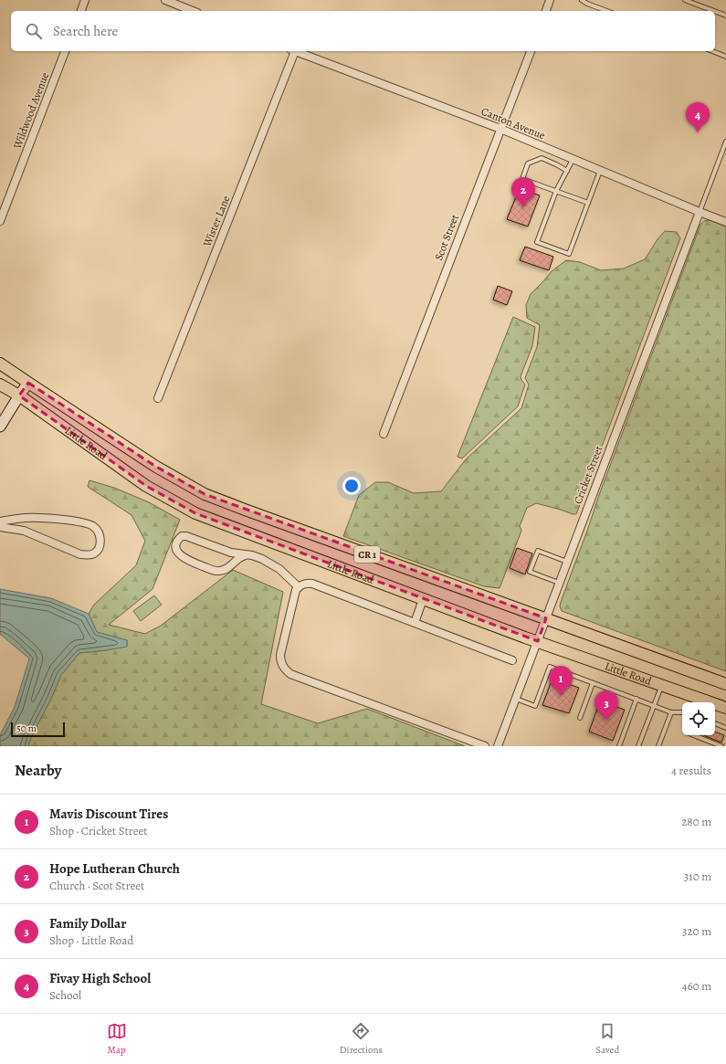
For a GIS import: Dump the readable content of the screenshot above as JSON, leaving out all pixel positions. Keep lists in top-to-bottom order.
{
  "streets": {
    "main road": ["Little Road", "CR 1"],
    "street": [
      "Wildwood Avenue",
      "Canton Avenue",
      "Wister Lane",
      "Scot Street",
      "Cricket Street"
    ]
  },
  "crossings": [
    ["Canton Avenue", "Scot Street"],
    ["Canton Avenue", "Cricket Street"],
    ["Little Road", "Cricket Street"]
  ],
  "scale_bar": "50 m",
  "page": {
    "search": "Search here",
    "pins": [
      "4",
      "2",
      "1",
      "3"
    ],
    "scale": "50 m",
    "heading": ["Nearby", "4 results"],
    "list": [
      {
        "mark": "1",
        "name": "Mavis Discount Tires",
        "note": "Shop · Cricket Street",
        "value": "280 m"
      },
      {
        "mark": "2",
        "name": "Hope Lutheran Church",
        "note": "Church · Scot Street",
        "value": "310 m"
      },
      {
        "mark": "3",
        "name": "Family Dollar",
        "note": "Shop · Little Road",
        "value": "320 m"
      },
      {
        "mark": "4",
        "name": "Fivay High School",
        "note": "School",
        "value": "460 m"
      }
    ],
    "nav": ["Map", "Directions", "Saved"]
  }
}
